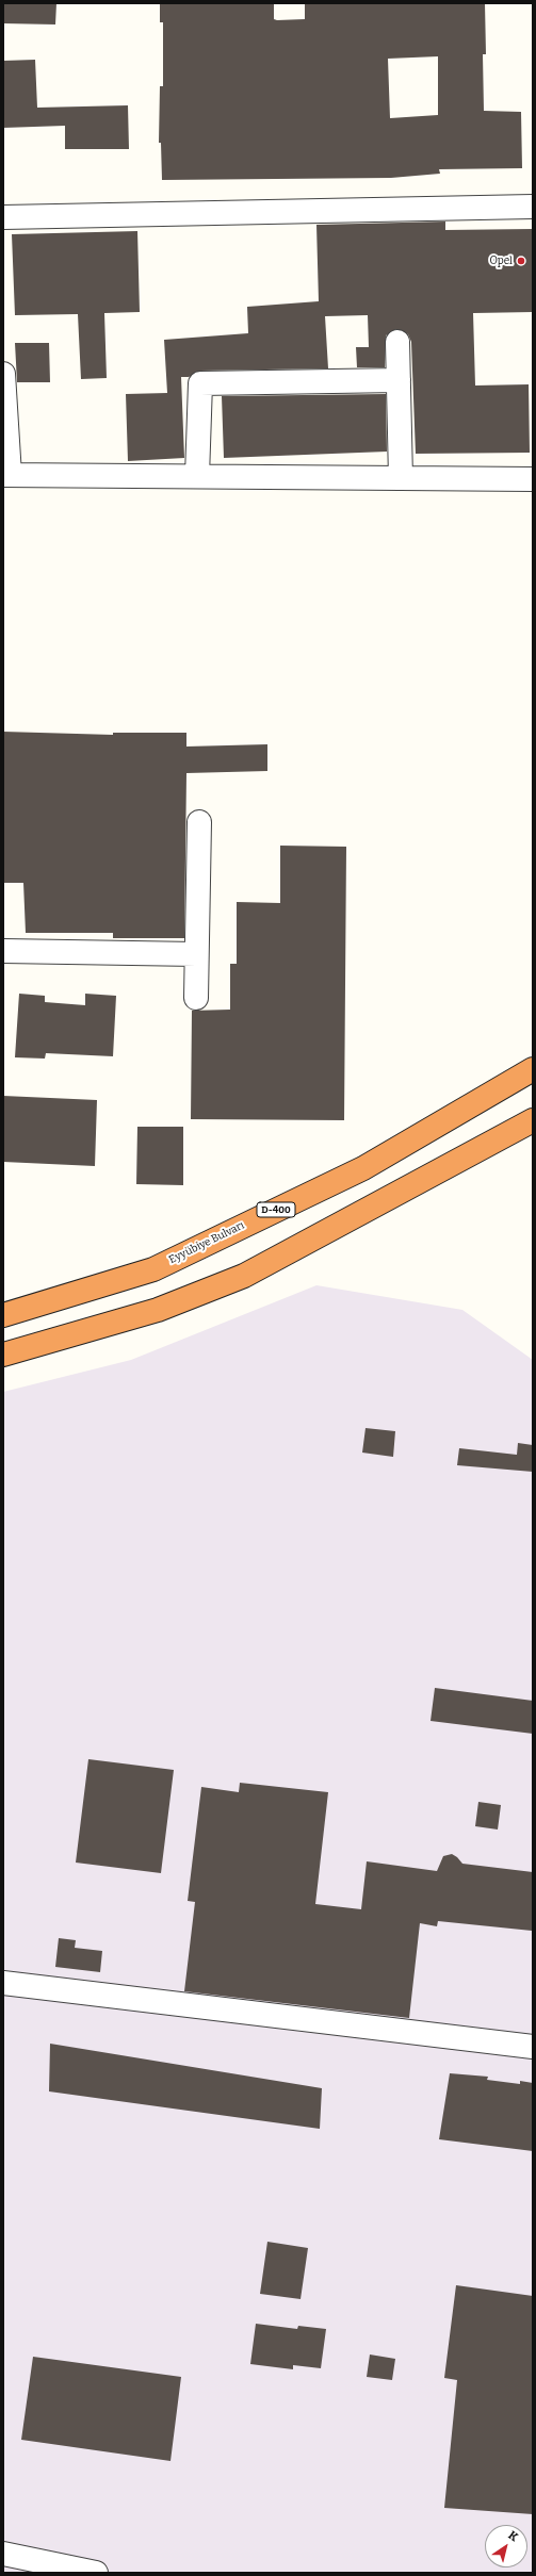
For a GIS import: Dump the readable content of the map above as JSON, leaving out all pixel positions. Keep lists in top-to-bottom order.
{
  "streets": {
    "highway": ["D-400", "Eyyübiye Bulvarı"]
  },
  "places": ["Opel"],
  "north": "top right"
}
